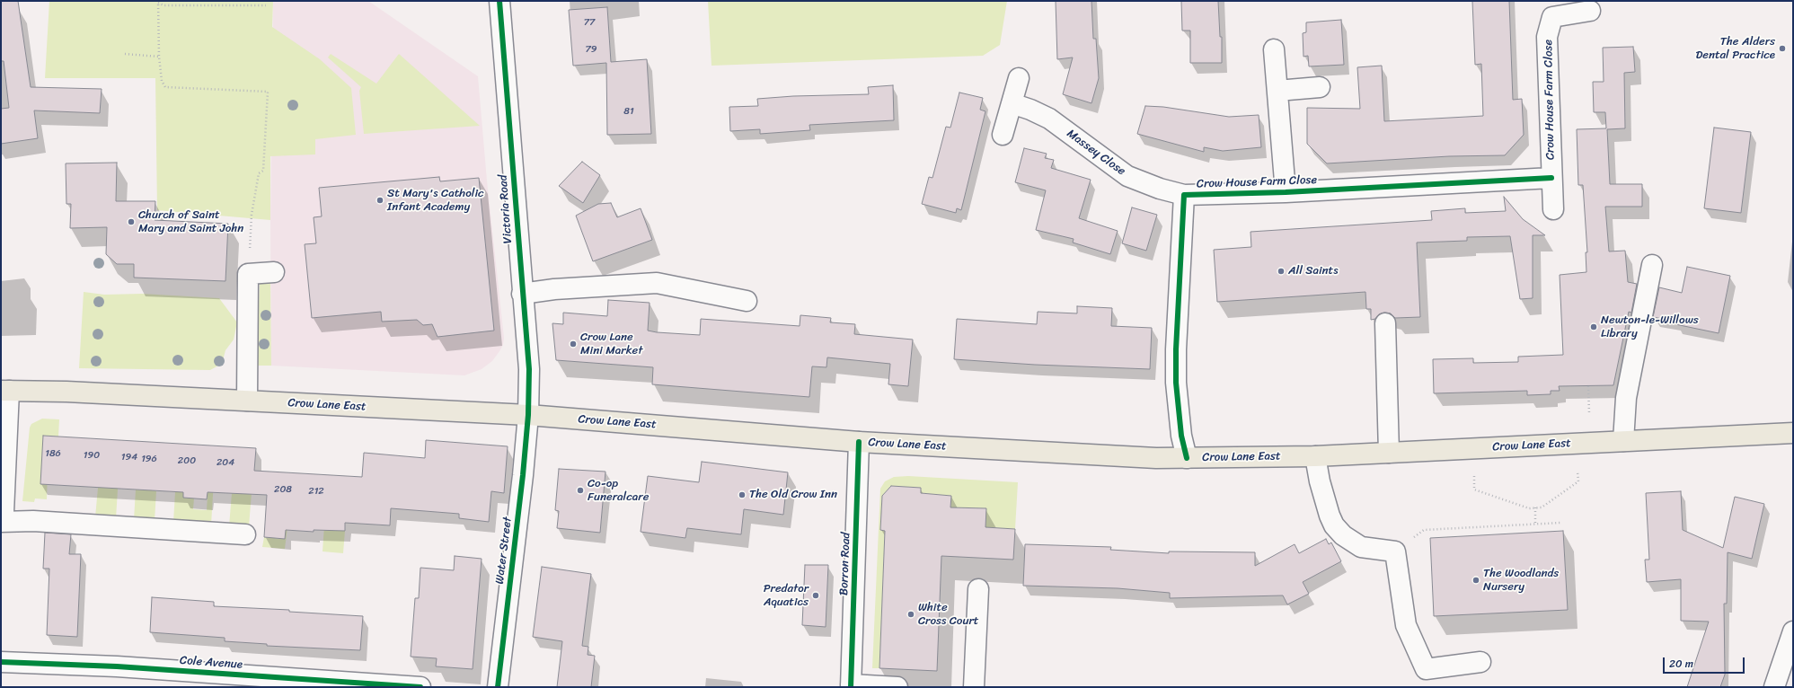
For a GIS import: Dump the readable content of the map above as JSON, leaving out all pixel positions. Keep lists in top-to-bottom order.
{
  "streets": {
    "main road": ["Crow Lane East"],
    "street": [
      "Crow House Farm Close",
      "Massey Close",
      "Victoria Road",
      "Water Street",
      "Borron Road",
      "Cole Avenue"
    ]
  },
  "crossings": [
    ["Crow House Farm Close", "Massey Close"],
    ["Crow House Farm Close", "Crow Lane East"],
    ["Victoria Road", "Crow Lane East"],
    ["Victoria Road", "Water Street"],
    ["Crow Lane East", "Water Street"],
    ["Crow Lane East", "Borron Road"]
  ],
  "places": [
    "The Alders Dental Practice",
    "St Mary's Catholic Infant Academy",
    "Church of Saint Mary and Saint John",
    "All Saints",
    "Newton-le-Willows Library",
    "Crow Lane Mini Market",
    "Co-op Funeralcare",
    "The Old Crow Inn",
    "The Woodlands Nursery",
    "Predator Aquatics",
    "White Cross Court"
  ],
  "house_numbers": [
    "77",
    "79",
    "81",
    "186",
    "190",
    "194",
    "196",
    "200",
    "204",
    "208",
    "212"
  ],
  "scale_bar": "20 m"
}
